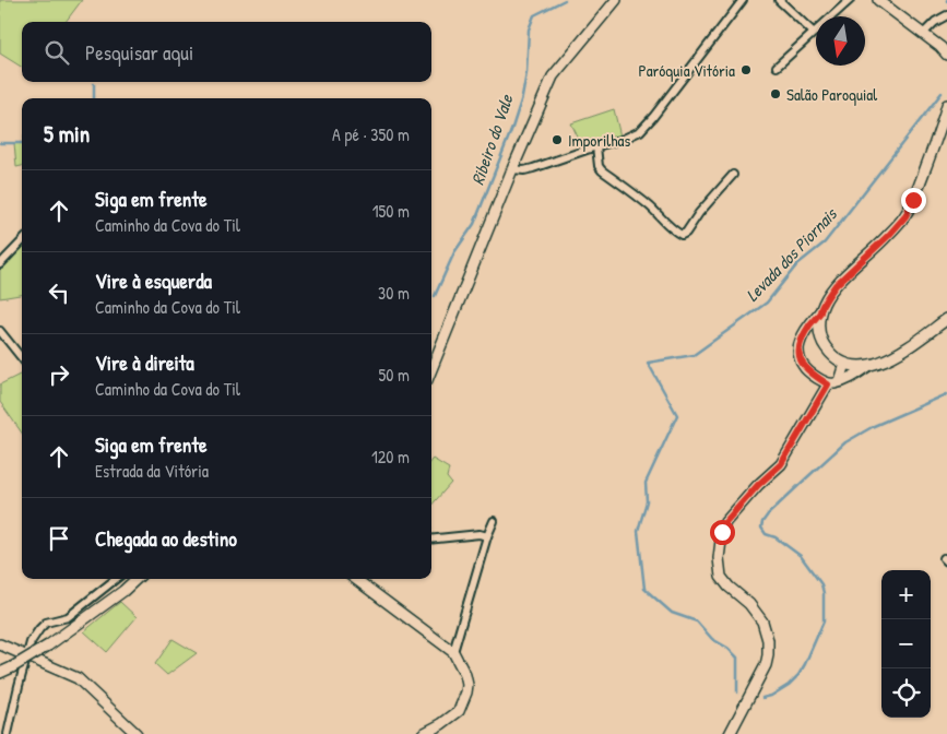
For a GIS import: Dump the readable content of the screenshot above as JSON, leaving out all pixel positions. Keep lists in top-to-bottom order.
{
  "water": ["Ribeiro do Vale", "Levada dos Piornais"],
  "places": ["Paróquia Vitória", "Salão Paroquial", "Imporilhas"],
  "north": "bottom",
  "page": {
    "search": "Pesquisar aqui",
    "heading": ["5 min", "A pé · 350 m"],
    "list": [
      ["Siga em frente", "Caminho da Cova do Til", "150 m"],
      ["Vire à esquerda", "Caminho da Cova do Til", "30 m"],
      ["Vire à direita", "Caminho da Cova do Til", "50 m"],
      ["Siga em frente", "Estrada da Vitória", "120 m"],
      "Chegada ao destino"
    ],
    "map_buttons": ["+", "−"]
  }
}
